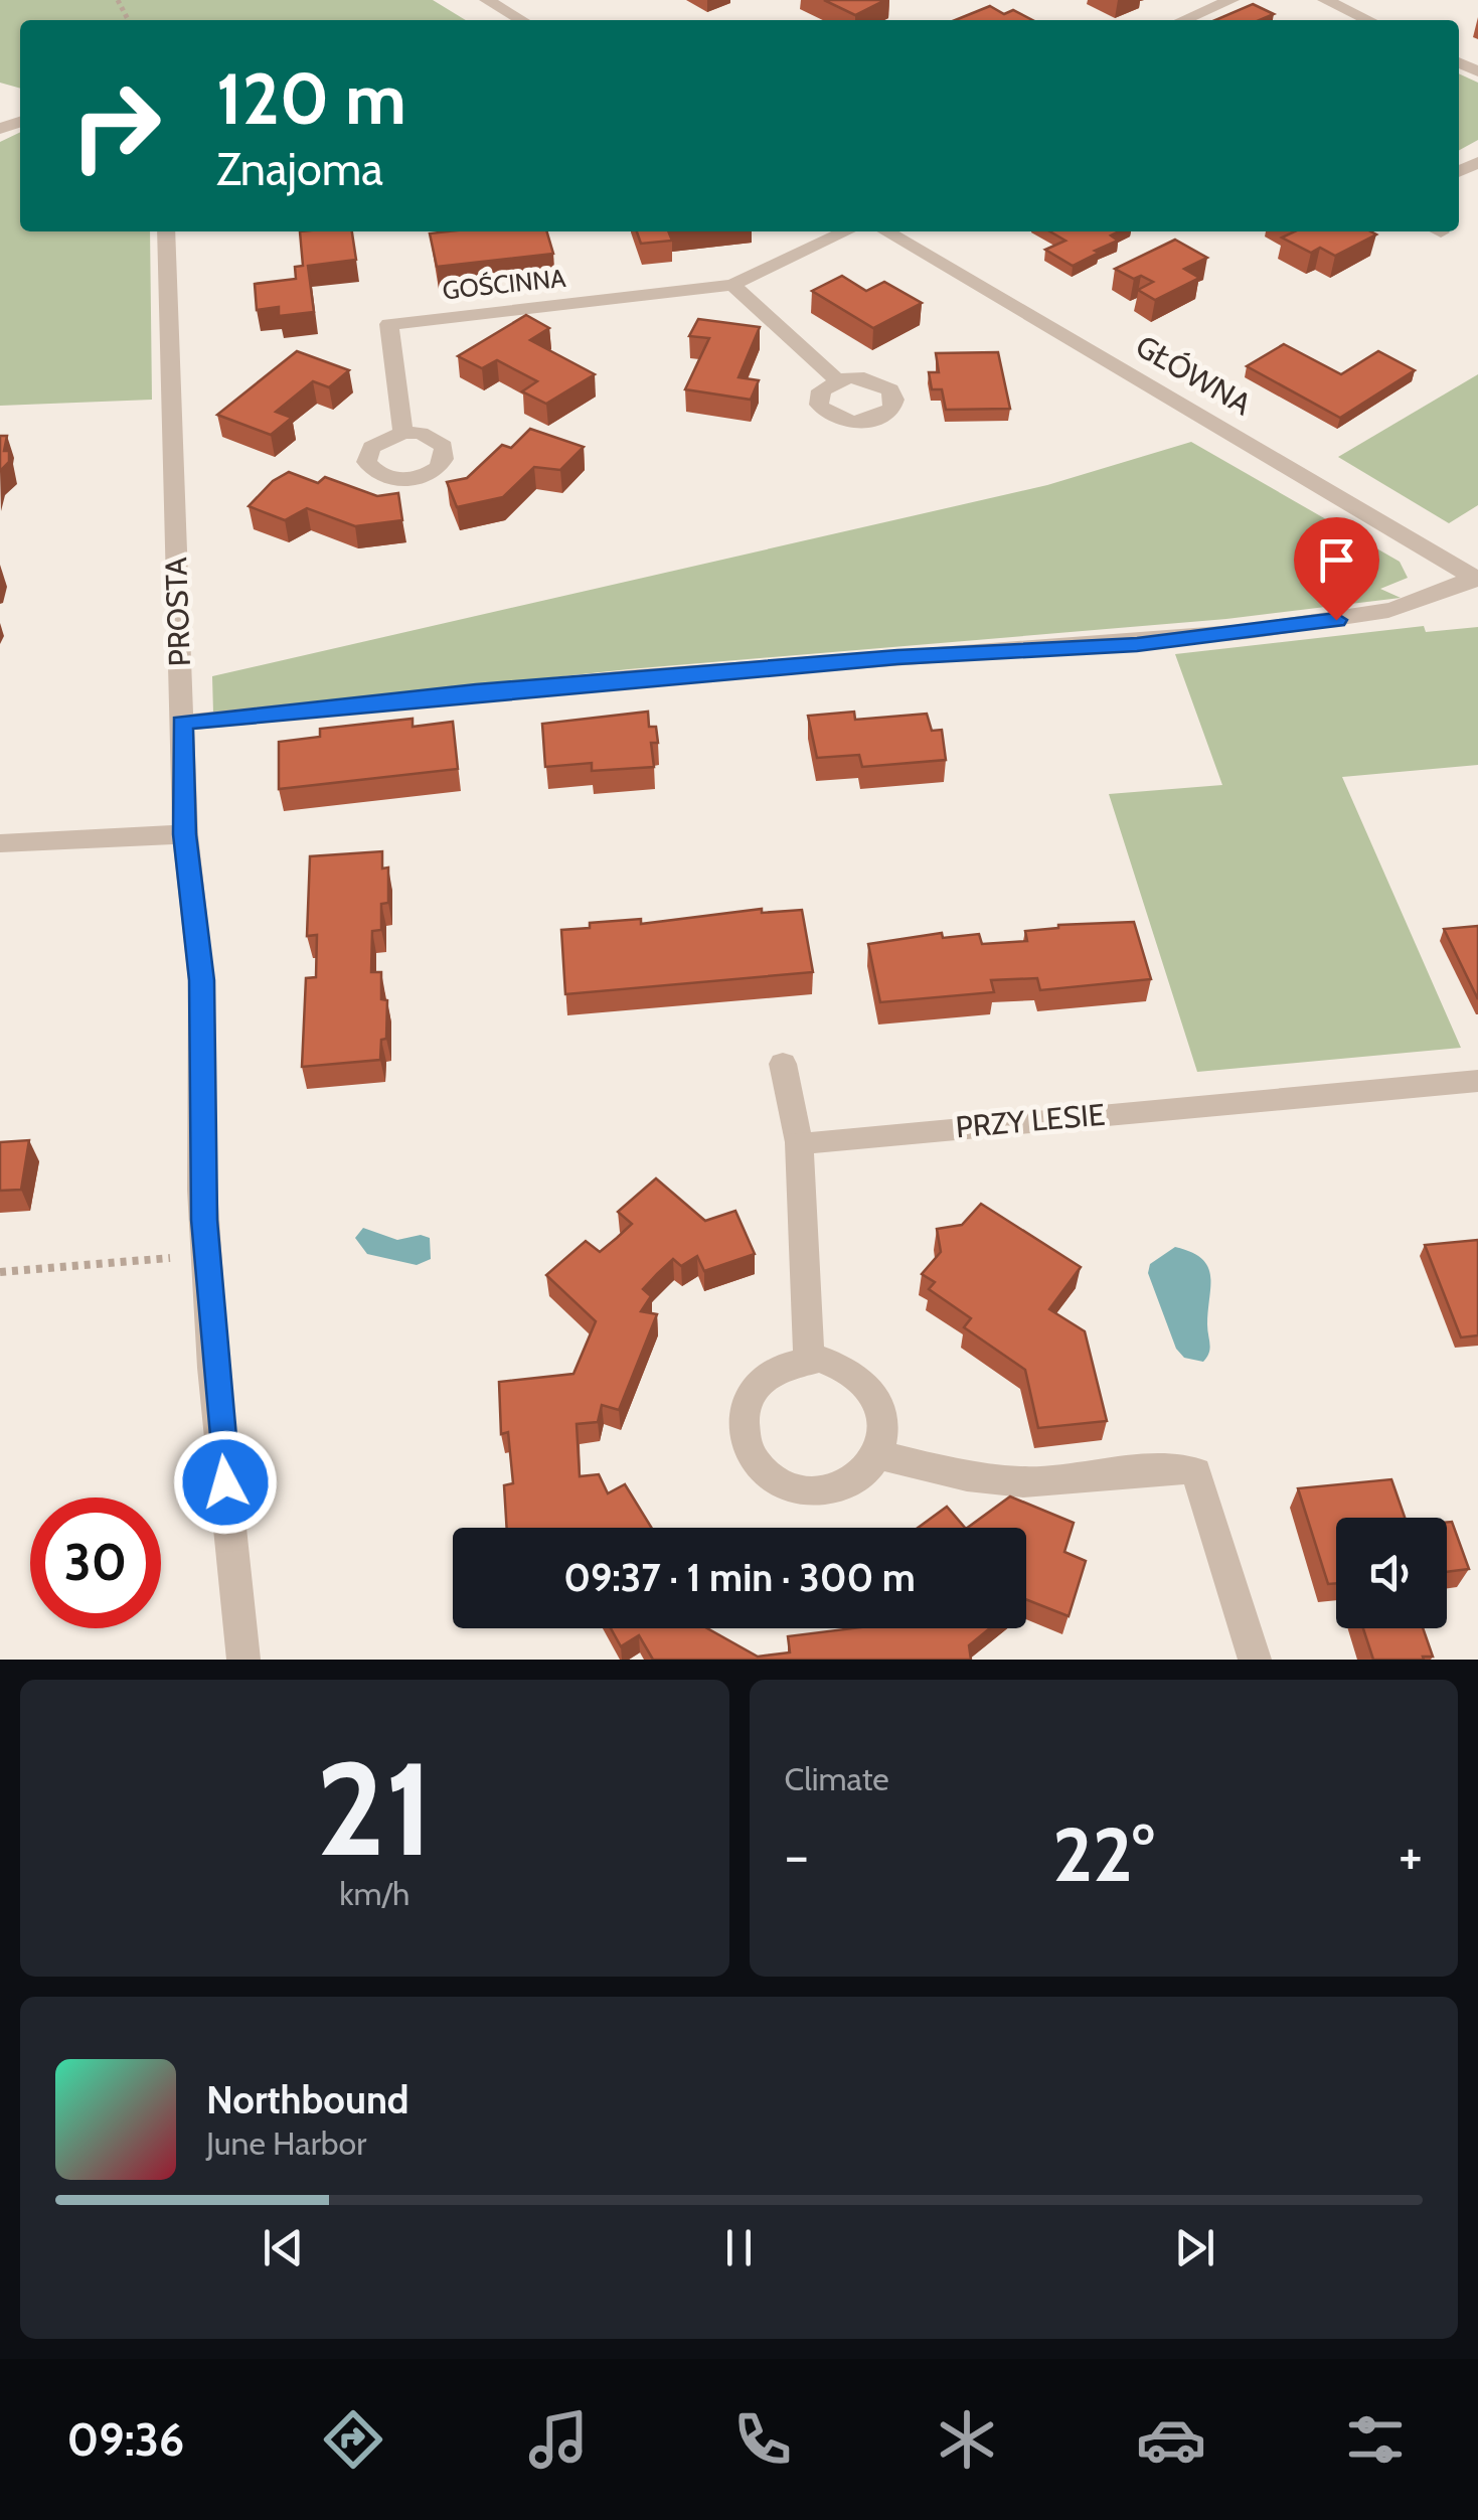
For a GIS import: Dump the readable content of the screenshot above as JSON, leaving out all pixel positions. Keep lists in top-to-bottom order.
{
  "streets": {
    "street": [
      "GOŚCINNA",
      "GŁÓWNA",
      "PROSTA",
      "PRZY LESIE"
    ]
  },
  "page": {
    "turn": ["120 m", "Znajoma"],
    "limit": "30",
    "trip": "09:37 · 1 min · 300 m",
    "tile": [
      ["21", "km/h"],
      "Climate"
    ],
    "heat": ["−", "22°", "+"],
    "song": ["Northbound", "June Harbor"],
    "tabs": "09:36"
  }
}
